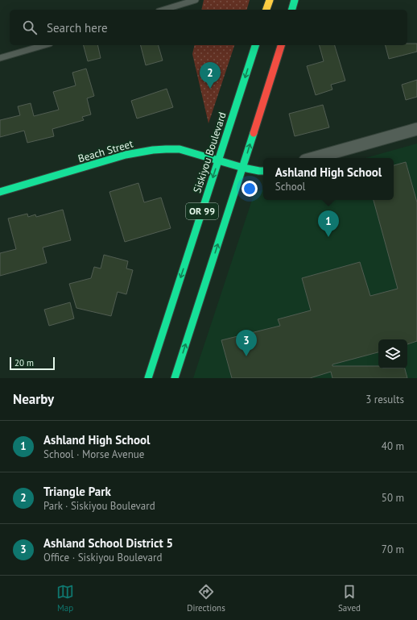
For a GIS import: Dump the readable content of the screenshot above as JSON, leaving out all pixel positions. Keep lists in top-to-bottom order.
{
  "streets": {
    "main road": ["Beach Street", "Siskiyou Boulevard", "OR 99"]
  },
  "crossings": [
    ["Beach Street", "Siskiyou Boulevard"],
    ["Beach Street", "OR 99"]
  ],
  "scale_bar": "20 m",
  "page": {
    "search": "Search here",
    "pins": ["2", "1", "3"],
    "popup": ["Ashland High School", "School"],
    "scale": "20 m",
    "heading": ["Nearby", "3 results"],
    "list": [
      {
        "mark": "1",
        "name": "Ashland High School",
        "note": "School · Morse Avenue",
        "value": "40 m"
      },
      {
        "mark": "2",
        "name": "Triangle Park",
        "note": "Park · Siskiyou Boulevard",
        "value": "50 m"
      },
      {
        "mark": "3",
        "name": "Ashland School District 5",
        "note": "Office · Siskiyou Boulevard",
        "value": "70 m"
      }
    ],
    "nav": ["Map", "Directions", "Saved"]
  }
}
